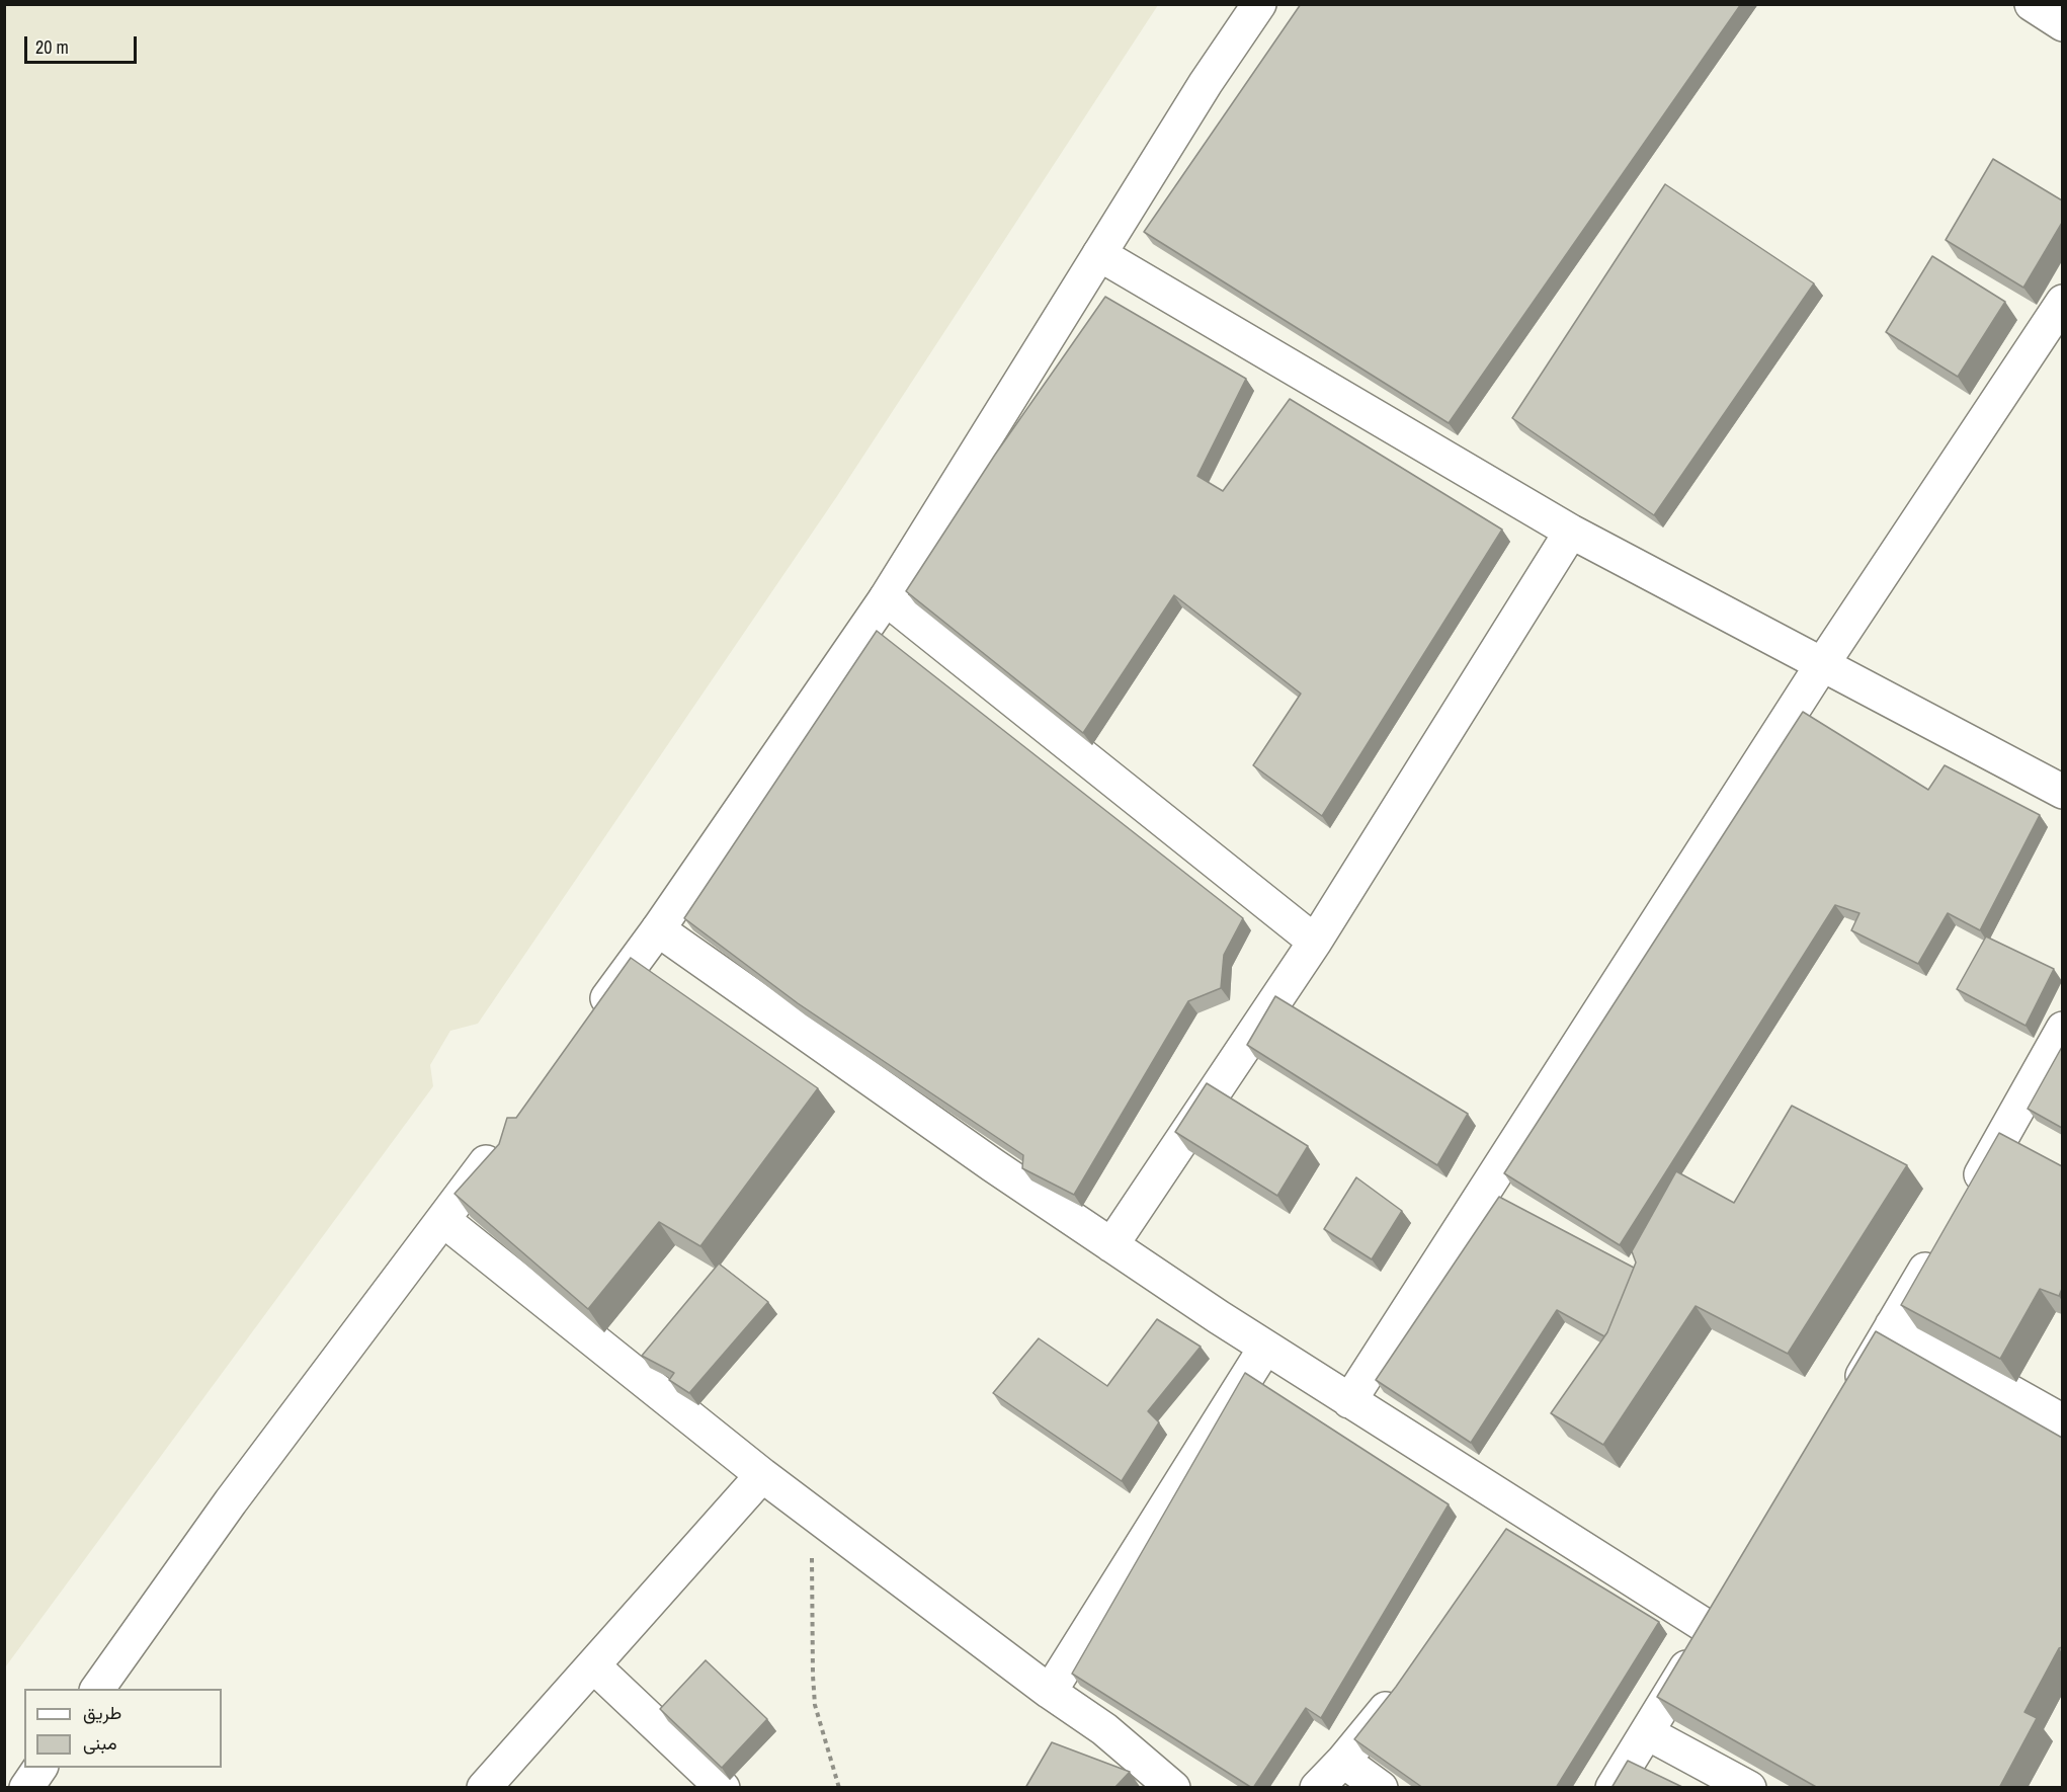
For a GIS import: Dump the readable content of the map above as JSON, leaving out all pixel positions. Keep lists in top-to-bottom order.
{
  "legend": ["طريق", "مبنى"],
  "scale_bar": "20 m"
}
